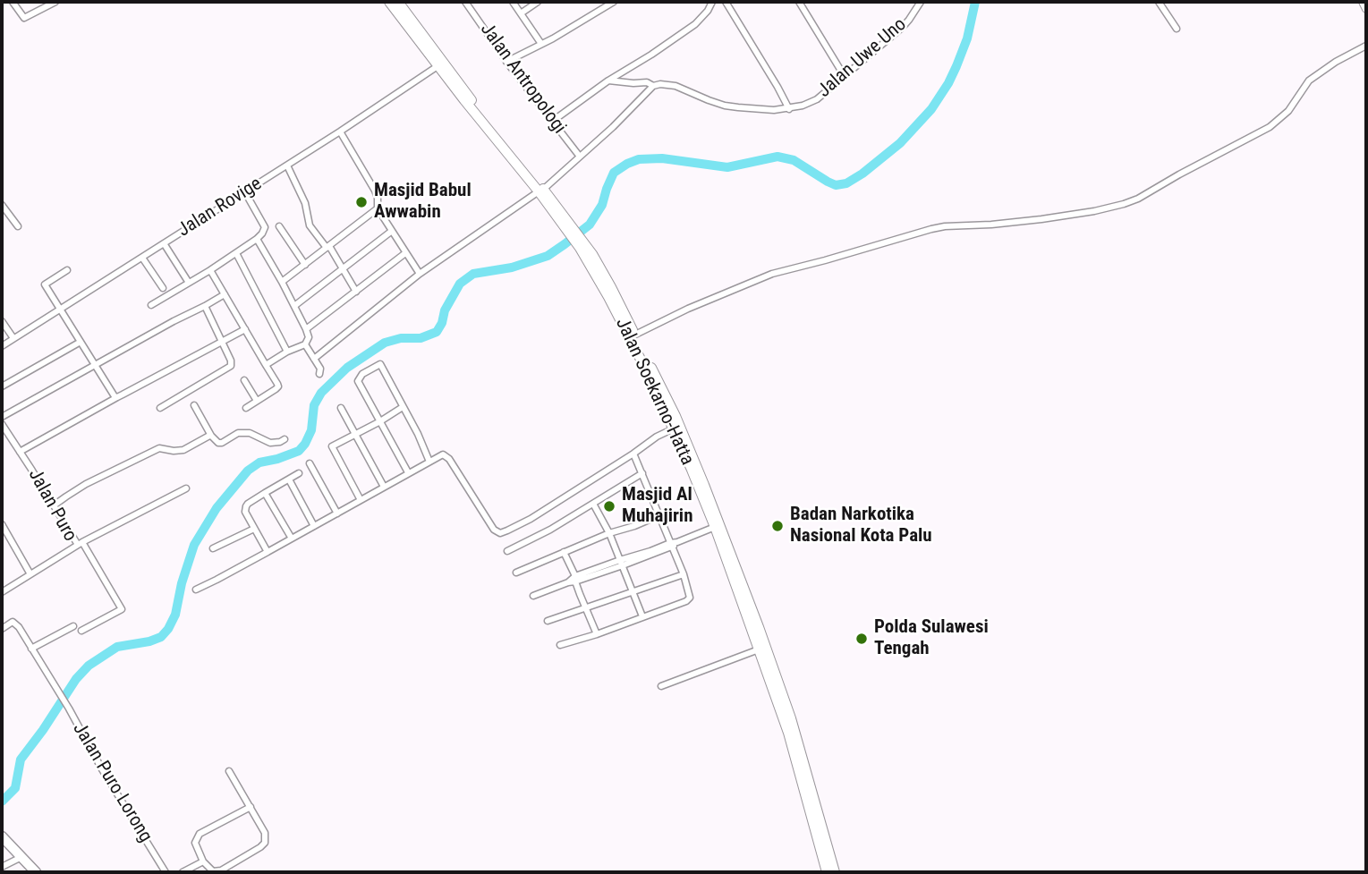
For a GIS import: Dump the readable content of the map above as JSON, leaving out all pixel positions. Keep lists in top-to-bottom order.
{
  "streets": {
    "main road": ["Jalan Soekarno-Hatta"],
    "street": [
      "Jalan Uwe Uno",
      "Jalan Antropologi",
      "Jalan Rovige",
      "Jalan Puro",
      "Jalan Puro Lorong"
    ]
  },
  "crossings": [
    ["Jalan Rovige", "Jalan Soekarno-Hatta"]
  ],
  "places": [
    "Masjid Babul Awwabin",
    "Masjid Al Muhajirin",
    "Badan Narkotika Nasional Kota Palu",
    "Polda Sulawesi Tengah"
  ]
}
